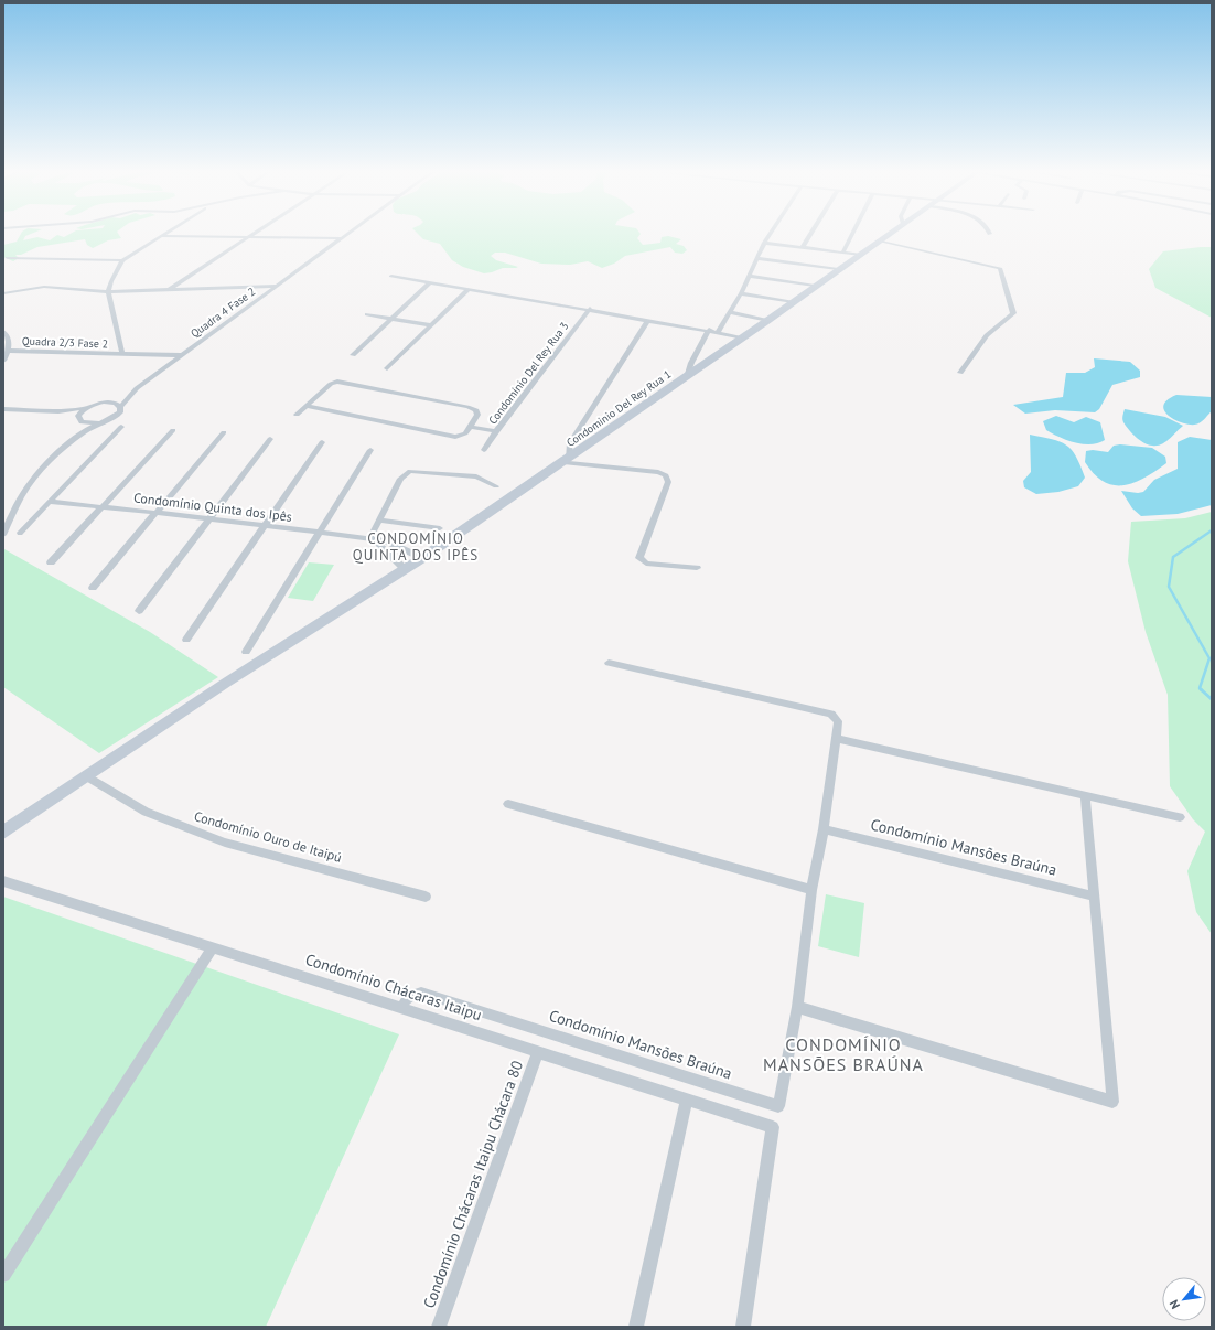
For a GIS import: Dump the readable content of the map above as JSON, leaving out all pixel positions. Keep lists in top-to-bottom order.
{
  "streets": {
    "street": [
      "Quadra 4 Fase 2",
      "Quadra 2/3 Fase 2",
      "Condomínio Del Rey Rua 3",
      "Condominio Del Rey Rua 1",
      "Condomínio Quinta dos Ipês",
      "Condomínio Ouro de Itaipú",
      "Condomínio Mansões Braúna",
      "Condomínio Chácaras Itaipu",
      "Condomínio Chácaras Itaipu Chácara 80"
    ]
  },
  "crossings": [
    ["Quadra 4 Fase 2", "Quadra 2/3 Fase 2"],
    ["Condominio Del Rey Rua 1", "Condomínio Quinta dos Ipês"],
    ["Condominio Del Rey Rua 1", "Condomínio Ouro de Itaipú"],
    ["Condomínio Mansões Braúna", "Condomínio Chácaras Itaipu"],
    ["Condomínio Chácaras Itaipu", "Condomínio Chácaras Itaipu Chácara 80"]
  ],
  "districts": ["CONDOMÍNIO QUINTA DOS IPÊS", "CONDOMÍNIO MANSÕES BRAÚNA"],
  "north": "bottom left"
}
